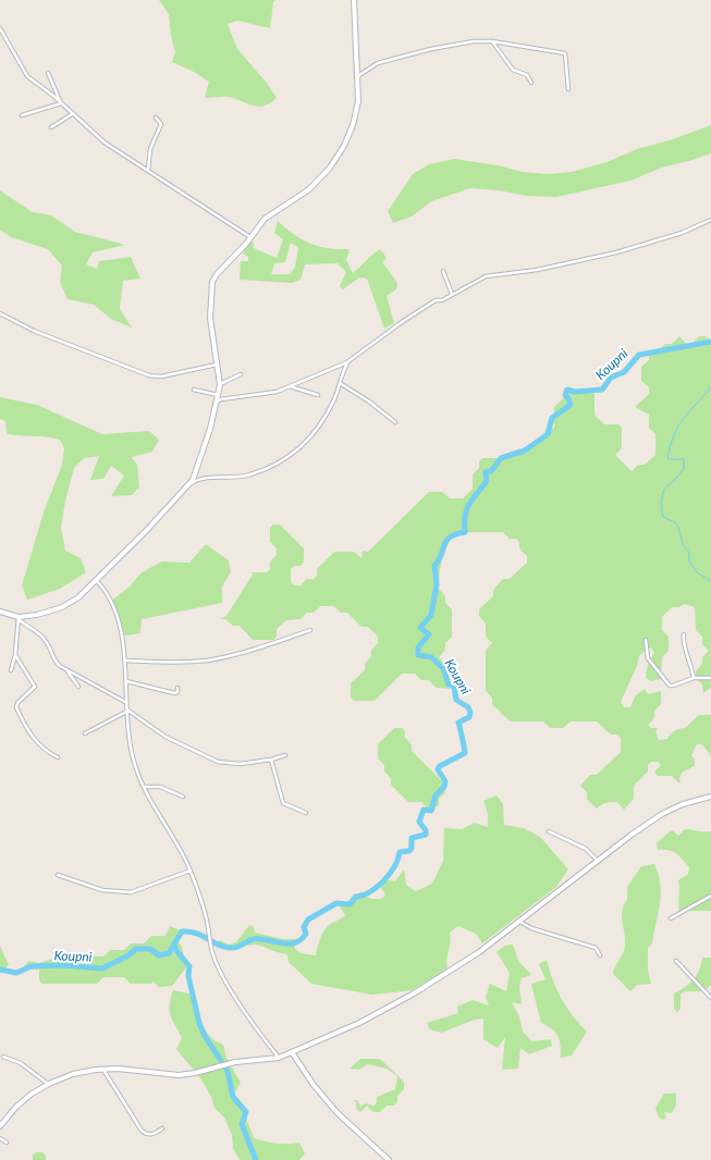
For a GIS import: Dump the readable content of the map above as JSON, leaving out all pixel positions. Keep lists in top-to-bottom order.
{
  "water": ["Koupni"]
}
